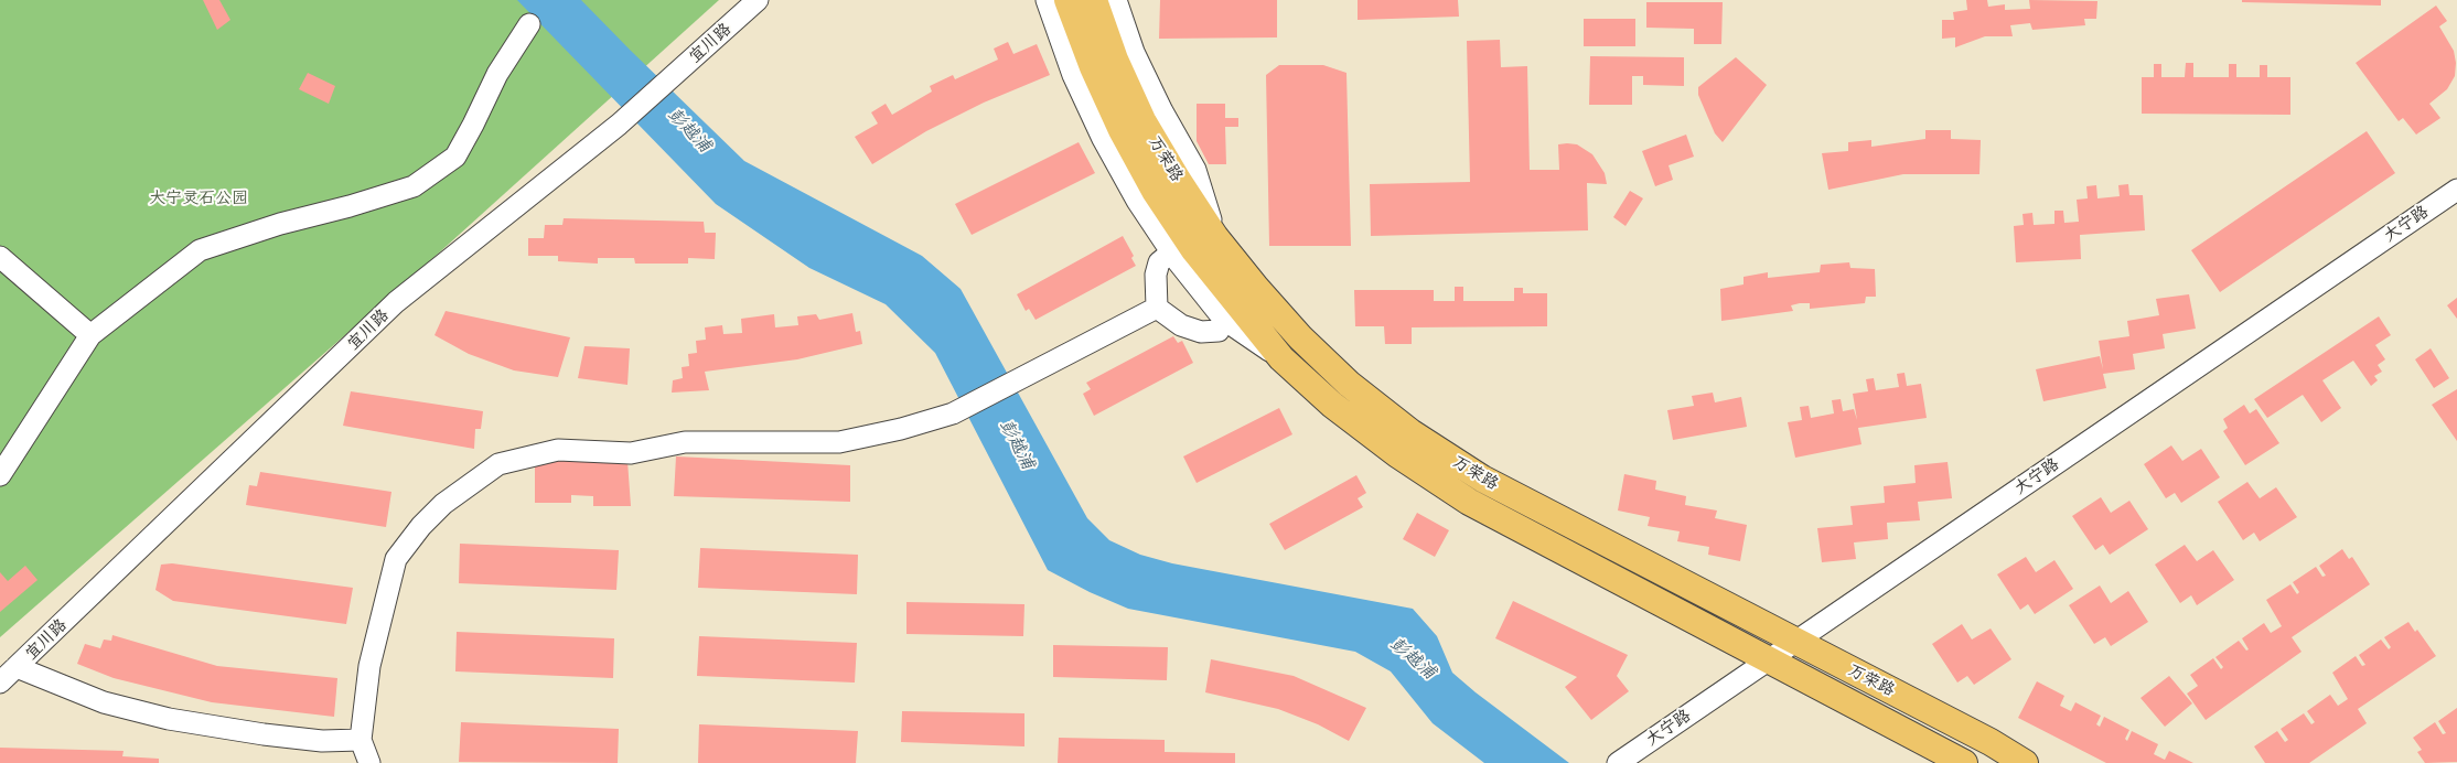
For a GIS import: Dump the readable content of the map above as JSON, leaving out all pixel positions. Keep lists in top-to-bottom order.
{
  "streets": {
    "main road": ["万荣路"],
    "street": ["宜川路", "大宁路"]
  },
  "crossings": [
    ["万荣路", "大宁路"]
  ],
  "water": ["彭越浦"],
  "parks": ["大宁灵石公园"]
}
